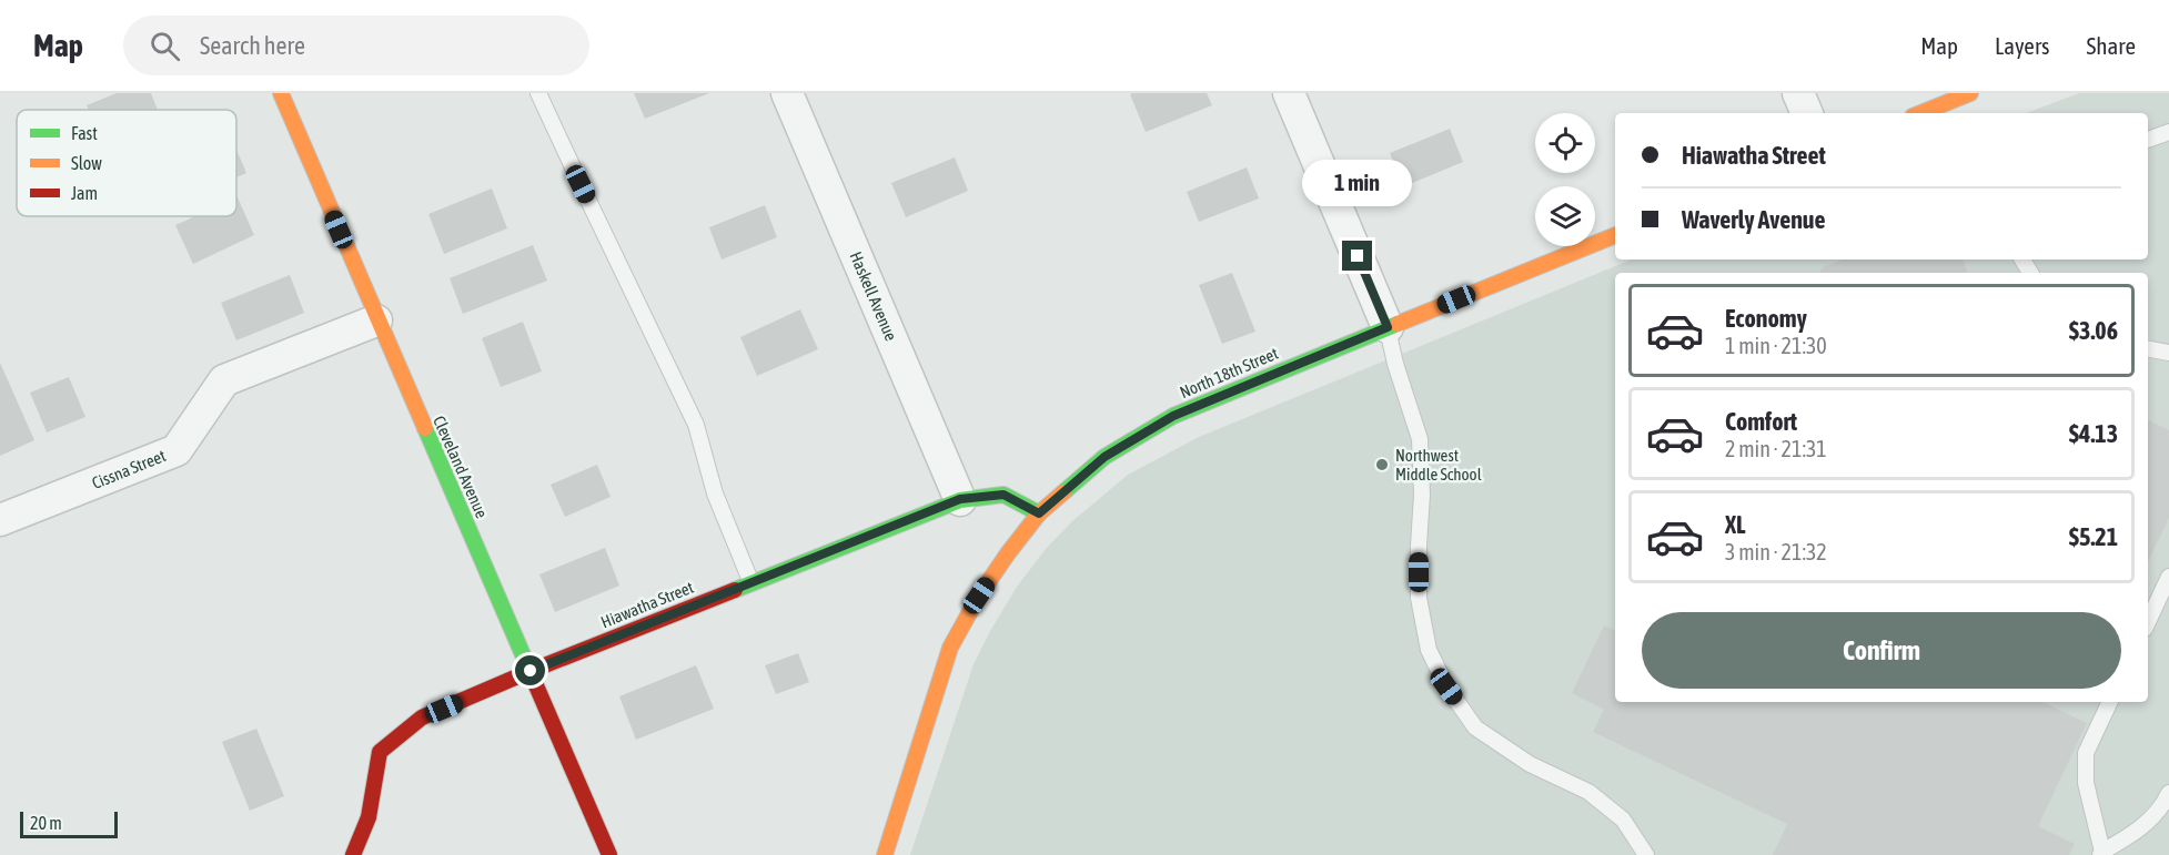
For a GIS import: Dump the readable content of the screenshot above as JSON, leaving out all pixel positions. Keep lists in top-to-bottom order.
{
  "streets": {
    "street": [
      "Haskell Avenue",
      "North 18th Street",
      "Cleveland Avenue",
      "Cissna Street",
      "Hiawatha Street"
    ]
  },
  "crossings": [
    ["Haskell Avenue", "Hiawatha Street"],
    ["North 18th Street", "Hiawatha Street"],
    ["Cleveland Avenue", "Cissna Street"],
    ["Cleveland Avenue", "Hiawatha Street"]
  ],
  "places": ["Northwest Middle School"],
  "legend": ["Fast", "Slow", "Jam"],
  "scale_bar": "20 m",
  "page": {
    "header": "Map",
    "search": "Search here",
    "nav": ["Map", "Layers", "Share"],
    "banner": ["Hiawatha Street", "Waverly Avenue"],
    "bubble": "1 min",
    "list": [
      {
        "name": "Economy",
        "note": "1 min · 21:30",
        "value": "$3.06"
      },
      {
        "name": "Comfort",
        "note": "2 min · 21:31",
        "value": "$4.13"
      },
      {
        "name": "XL",
        "note": "3 min · 21:32",
        "value": "$5.21"
      }
    ],
    "buttons": "Confirm",
    "scale": "20 m"
  }
}
